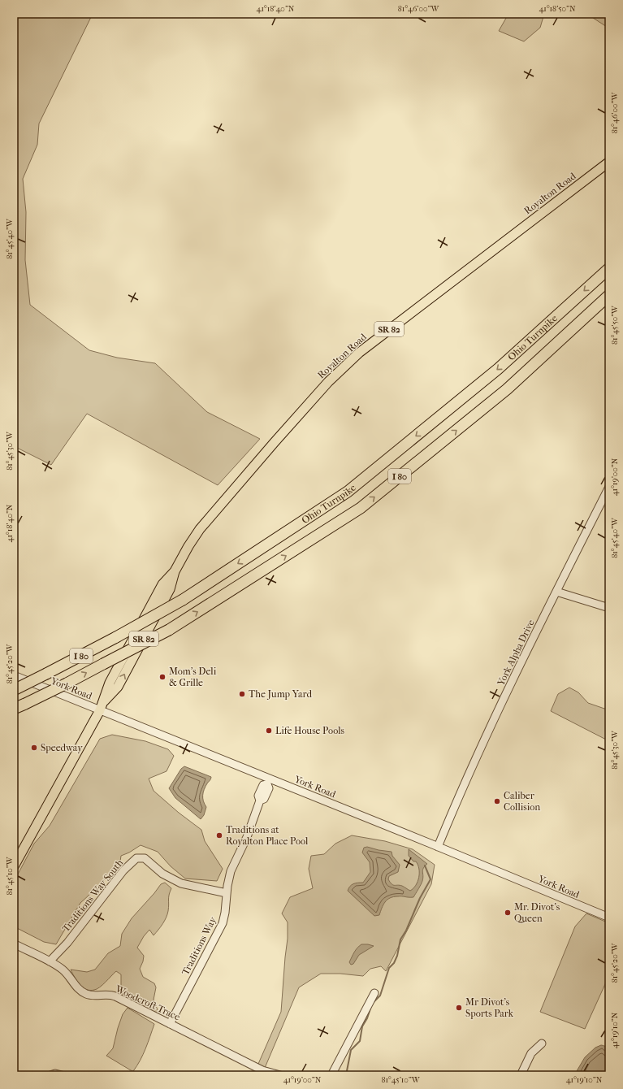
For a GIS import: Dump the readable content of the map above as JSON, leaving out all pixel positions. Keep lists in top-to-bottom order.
{
  "streets": {
    "highway": ["Ohio Turnpike", "I 80"],
    "main road": ["Royalton Road", "SR 82"],
    "street": [
      "York Alpha Drive",
      "York Road",
      "Traditions Way South",
      "Traditions Way",
      "Woodcroft Trace"
    ]
  },
  "crossings": [
    ["Royalton Road", "York Road"],
    ["York Alpha Drive", "York Road"],
    ["York Road", "Traditions Way"],
    ["Traditions Way South", "Traditions Way"],
    ["Traditions Way South", "Woodcroft Trace"],
    ["Traditions Way", "Woodcroft Trace"]
  ],
  "places": [
    "Mom's Deli & Grille",
    "The Jump Yard",
    "Life House Pools",
    "Speedway",
    "Caliber Collision",
    "Traditions at Royalton Place Pool",
    "Mr. Divot's Queen",
    "Mr Divot's Sports Park"
  ],
  "coordinates": [
    "41°18'40\"N",
    "81°46'00\"W",
    "41°18'50\"N",
    "81°45'40\"W",
    "81°45'50\"W",
    "81°45'30\"W",
    "41°19'00\"N",
    "81°45'20\"W",
    "81°45'10\"W",
    "41°19'10\"N"
  ]
}
